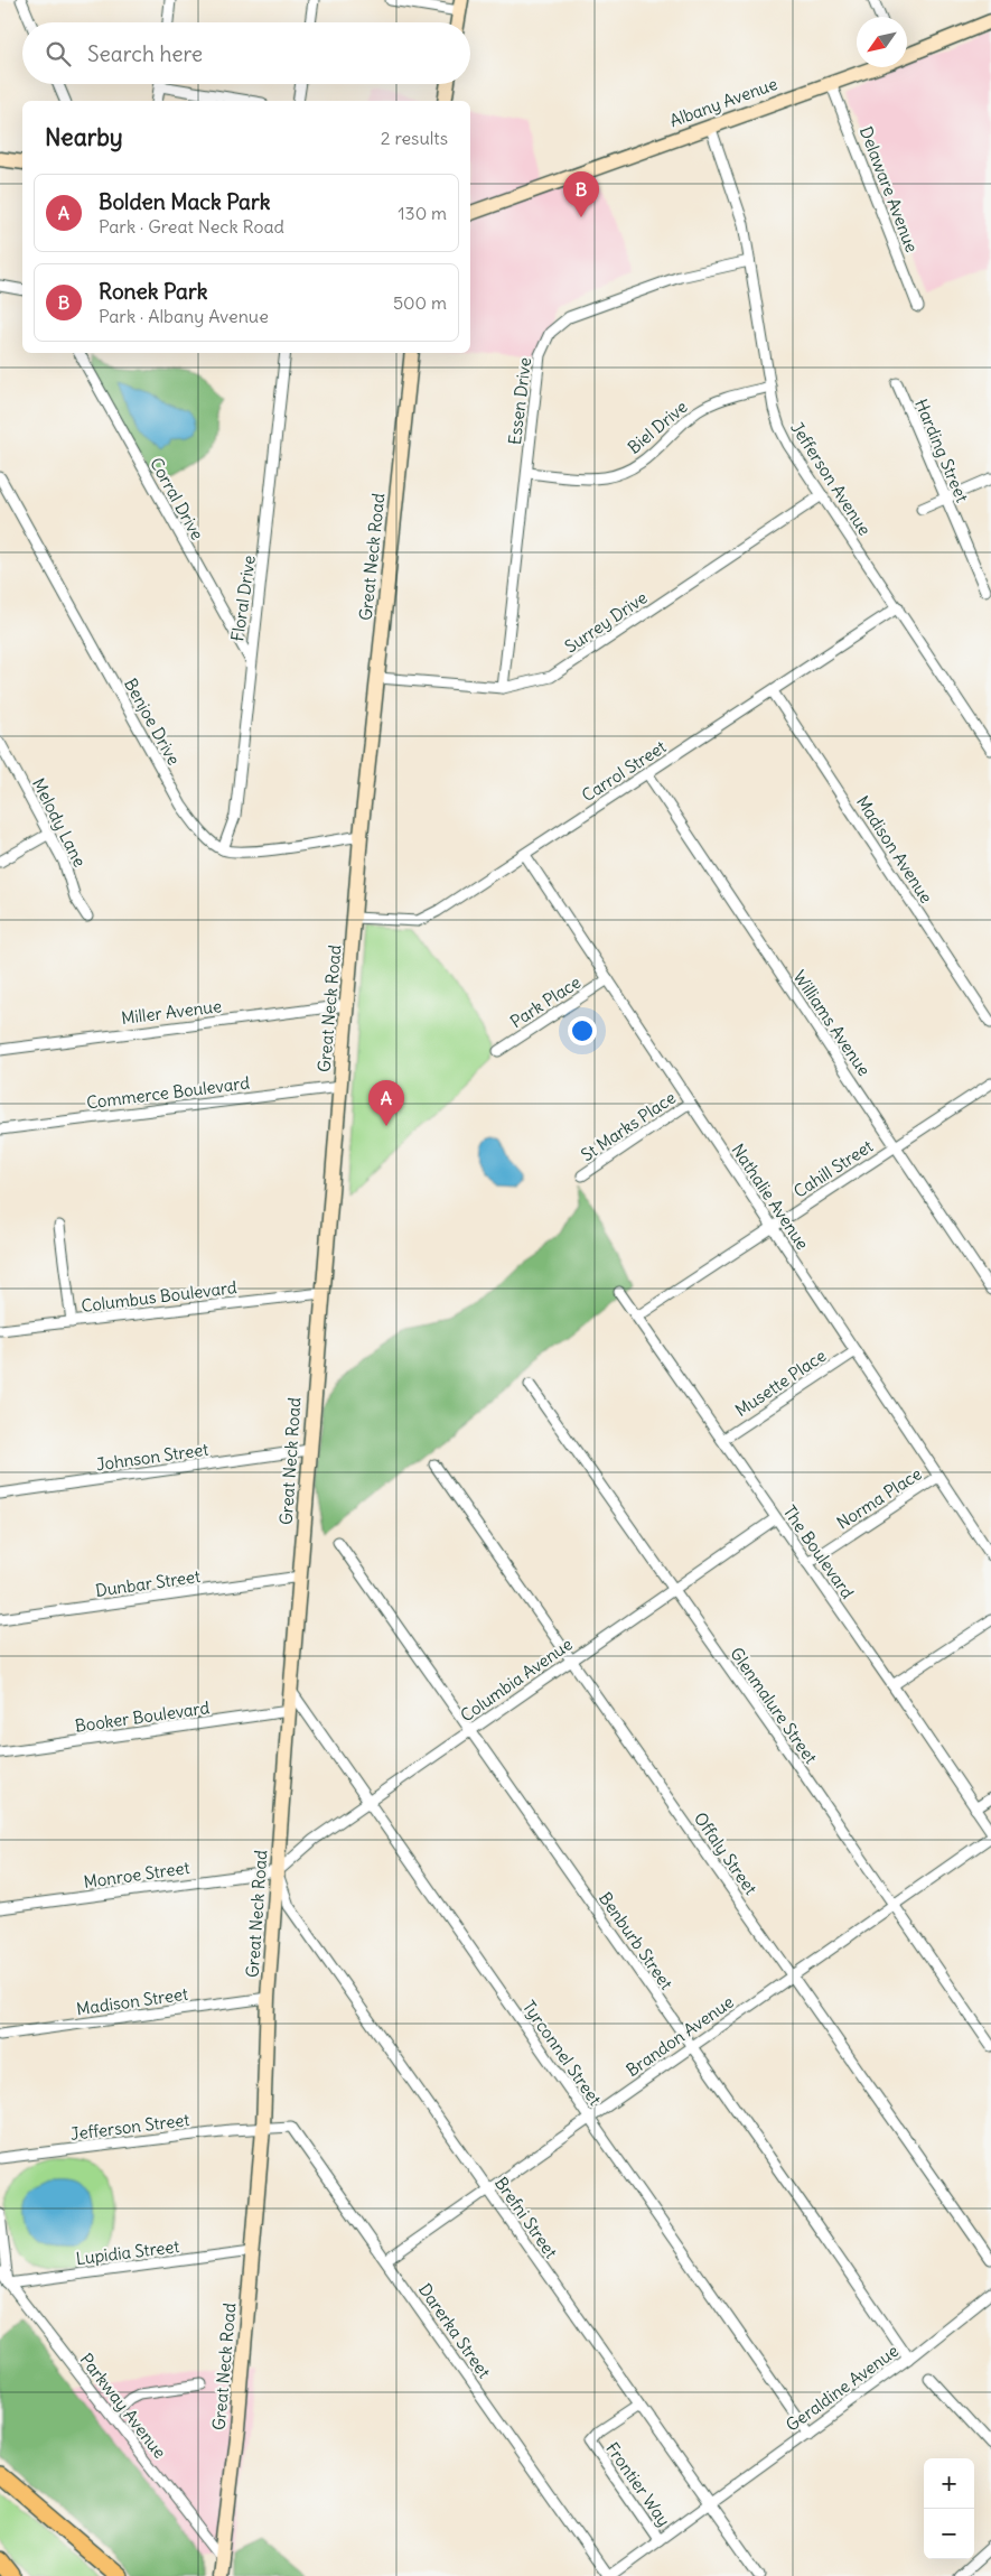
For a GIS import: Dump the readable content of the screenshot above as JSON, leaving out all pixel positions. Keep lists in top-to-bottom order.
{
  "streets": {
    "main road": ["Albany Avenue", "Great Neck Road"],
    "street": [
      "Delaware Avenue",
      "Essen Drive",
      "Biel Drive",
      "Harding Street",
      "Jefferson Avenue",
      "Corral Drive",
      "Floral Drive",
      "Surrey Drive",
      "Benjoe Drive",
      "Carrol Street",
      "Melody Lane",
      "Madison Avenue",
      "Park Place",
      "Miller Avenue",
      "Williams Avenue",
      "Commerce Boulevard",
      "St Marks Place",
      "Cahill Street",
      "Nathalie Avenue",
      "Columbus Boulevard",
      "Musette Place",
      "Johnson Street",
      "Norma Place",
      "The Boulevard",
      "Dunbar Street",
      "Columbia Avenue",
      "Glenmalure Street",
      "Booker Boulevard",
      "Offaly Street",
      "Monroe Street",
      "Benburb Street",
      "Madison Street",
      "Brandon Avenue",
      "Tyrconnel Street",
      "Jefferson Street",
      "Brefni Street",
      "Lupidia Street",
      "Darerka Street",
      "Geraldine Avenue",
      "Parkway Avenue",
      "Frontier Way"
    ]
  },
  "crossings": [
    ["Albany Avenue", "Delaware Avenue"],
    ["Albany Avenue", "Jefferson Avenue"],
    ["Essen Drive", "Biel Drive"],
    ["Essen Drive", "Jefferson Avenue"],
    ["Essen Drive", "Surrey Drive"],
    ["Biel Drive", "Jefferson Avenue"],
    ["Jefferson Avenue", "Surrey Drive"],
    ["Jefferson Avenue", "Carrol Street"],
    ["Corral Drive", "Floral Drive"],
    ["Great Neck Road", "Surrey Drive"],
    ["Great Neck Road", "Carrol Street"],
    ["Great Neck Road", "Miller Avenue"],
    ["Great Neck Road", "Commerce Boulevard"],
    ["Great Neck Road", "Columbus Boulevard"],
    ["Great Neck Road", "Johnson Street"],
    ["Great Neck Road", "Dunbar Street"],
    ["Great Neck Road", "Columbia Avenue"],
    ["Great Neck Road", "Booker Boulevard"],
    ["Great Neck Road", "Monroe Street"],
    ["Great Neck Road", "Madison Street"],
    ["Great Neck Road", "Tyrconnel Street"],
    ["Great Neck Road", "Jefferson Street"],
    ["Great Neck Road", "Brefni Street"],
    ["Great Neck Road", "Lupidia Street"],
    ["Great Neck Road", "Darerka Street"],
    ["Great Neck Road", "Parkway Avenue"],
    ["Floral Drive", "Benjoe Drive"],
    ["Carrol Street", "Madison Avenue"],
    ["Carrol Street", "Williams Avenue"],
    ["Carrol Street", "Nathalie Avenue"],
    ["Park Place", "Nathalie Avenue"],
    ["Williams Avenue", "Cahill Street"],
    ["St Marks Place", "Nathalie Avenue"],
    ["Cahill Street", "Nathalie Avenue"],
    ["Cahill Street", "The Boulevard"],
    ["Nathalie Avenue", "Musette Place"],
    ["Nathalie Avenue", "Norma Place"],
    ["Musette Place", "The Boulevard"],
    ["Norma Place", "The Boulevard"],
    ["The Boulevard", "Columbia Avenue"],
    ["Columbia Avenue", "Glenmalure Street"],
    ["Columbia Avenue", "Offaly Street"],
    ["Columbia Avenue", "Monroe Street"],
    ["Columbia Avenue", "Benburb Street"],
    ["Columbia Avenue", "Tyrconnel Street"],
    ["Columbia Avenue", "Brefni Street"],
    ["Glenmalure Street", "Brandon Avenue"],
    ["Offaly Street", "Brandon Avenue"],
    ["Monroe Street", "Brefni Street"],
    ["Benburb Street", "Brandon Avenue"],
    ["Benburb Street", "Geraldine Avenue"],
    ["Brandon Avenue", "Tyrconnel Street"],
    ["Brandon Avenue", "Brefni Street"],
    ["Brandon Avenue", "Darerka Street"],
    ["Tyrconnel Street", "Geraldine Avenue"],
    ["Jefferson Street", "Darerka Street"],
    ["Brefni Street", "Geraldine Avenue"],
    ["Brefni Street", "Frontier Way"],
    ["Lupidia Street", "Parkway Avenue"],
    ["Darerka Street", "Frontier Way"],
    ["Geraldine Avenue", "Frontier Way"]
  ],
  "north": "bottom left",
  "page": {
    "search": "Search here",
    "heading": ["Nearby", "2 results"],
    "pins": ["B", "A"],
    "list": [
      {
        "mark": "A",
        "name": "Bolden Mack Park",
        "note": "Park · Great Neck Road",
        "value": "130 m"
      },
      {
        "mark": "B",
        "name": "Ronek Park",
        "note": "Park · Albany Avenue",
        "value": "500 m"
      }
    ],
    "map_buttons": ["+", "−"]
  }
}
